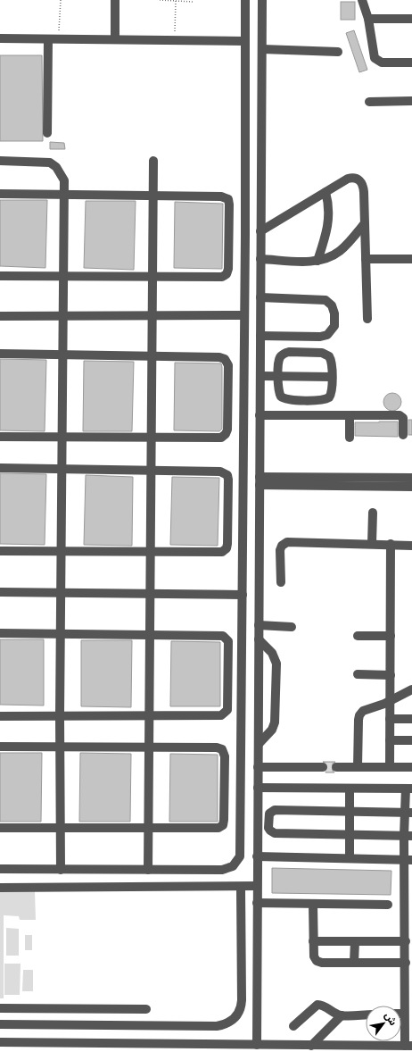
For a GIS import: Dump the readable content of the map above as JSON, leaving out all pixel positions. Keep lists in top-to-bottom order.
{
  "north": "top right"
}
